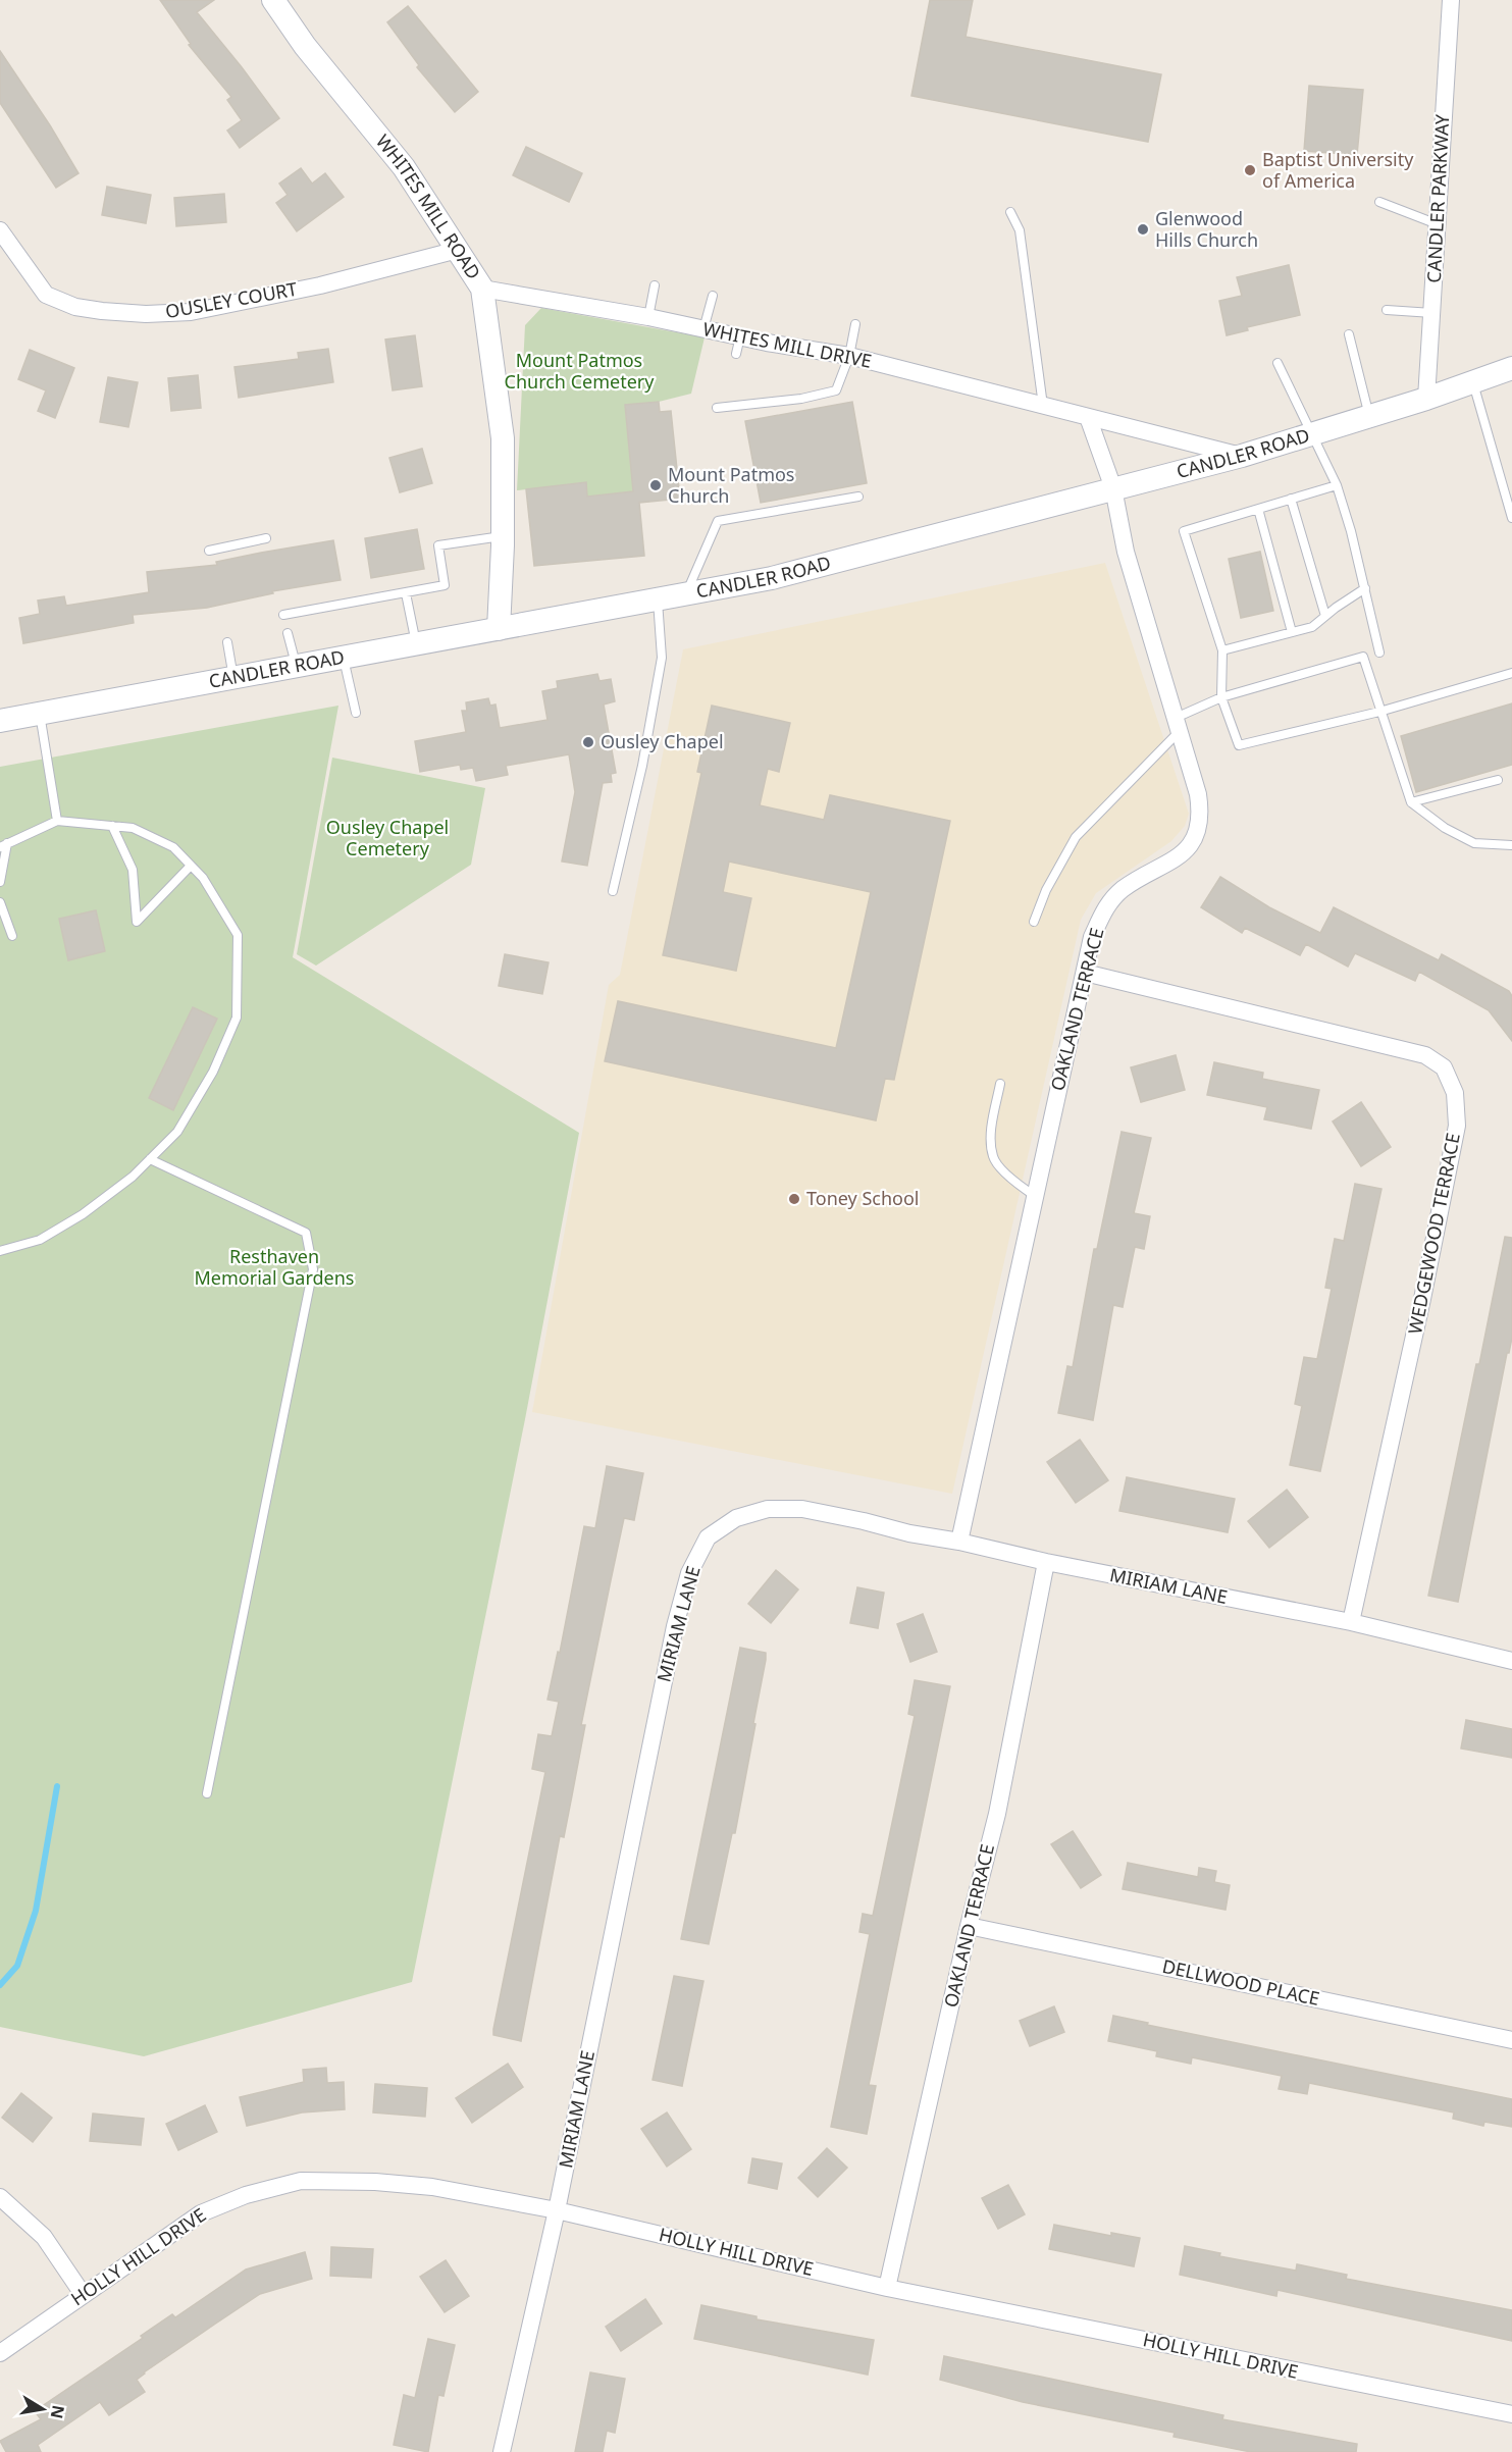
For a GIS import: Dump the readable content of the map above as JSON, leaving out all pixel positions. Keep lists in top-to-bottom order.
{
  "streets": {
    "main road": ["WHITES MILL ROAD", "CANDLER ROAD"],
    "street": [
      "CANDLER PARKWAY",
      "OUSLEY COURT",
      "WHITES MILL DRIVE",
      "OAKLAND TERRACE",
      "WEDGEWOOD TERRACE",
      "MIRIAM LANE",
      "DELLWOOD PLACE",
      "HOLLY HILL DRIVE"
    ]
  },
  "crossings": [
    ["CANDLER PARKWAY", "CANDLER ROAD"],
    ["WHITES MILL ROAD", "OUSLEY COURT"],
    ["WHITES MILL ROAD", "WHITES MILL DRIVE"],
    ["WHITES MILL ROAD", "CANDLER ROAD"],
    ["WHITES MILL DRIVE", "CANDLER ROAD"],
    ["CANDLER ROAD", "OAKLAND TERRACE"],
    ["OAKLAND TERRACE", "WEDGEWOOD TERRACE"],
    ["OAKLAND TERRACE", "MIRIAM LANE"],
    ["OAKLAND TERRACE", "DELLWOOD PLACE"],
    ["OAKLAND TERRACE", "HOLLY HILL DRIVE"],
    ["WEDGEWOOD TERRACE", "MIRIAM LANE"],
    ["MIRIAM LANE", "HOLLY HILL DRIVE"]
  ],
  "parks": ["Mount Patmos Church Cemetery", "Ousley Chapel Cemetery", "Resthaven Memorial Gardens"],
  "places": [
    "Baptist University of America",
    "Glenwood Hills Church",
    "Mount Patmos Church",
    "Ousley Chapel",
    "Toney School"
  ],
  "north": "right"
}
